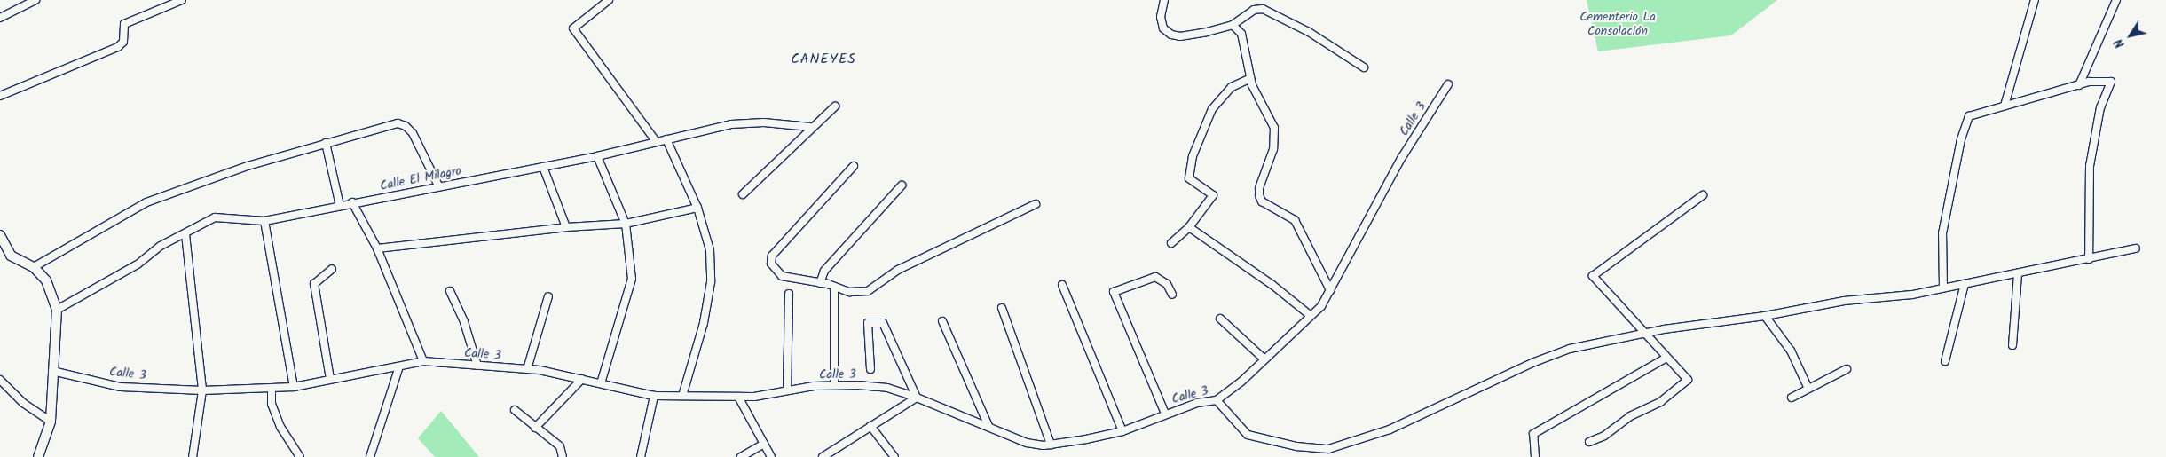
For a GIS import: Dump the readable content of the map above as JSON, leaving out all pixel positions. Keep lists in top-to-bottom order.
{
  "streets": {
    "street": ["Calle 3", "Calle El Milagro"]
  },
  "districts": ["CANEYES"],
  "parks": ["Cementerio La Consolación"],
  "north": "bottom left"
}
